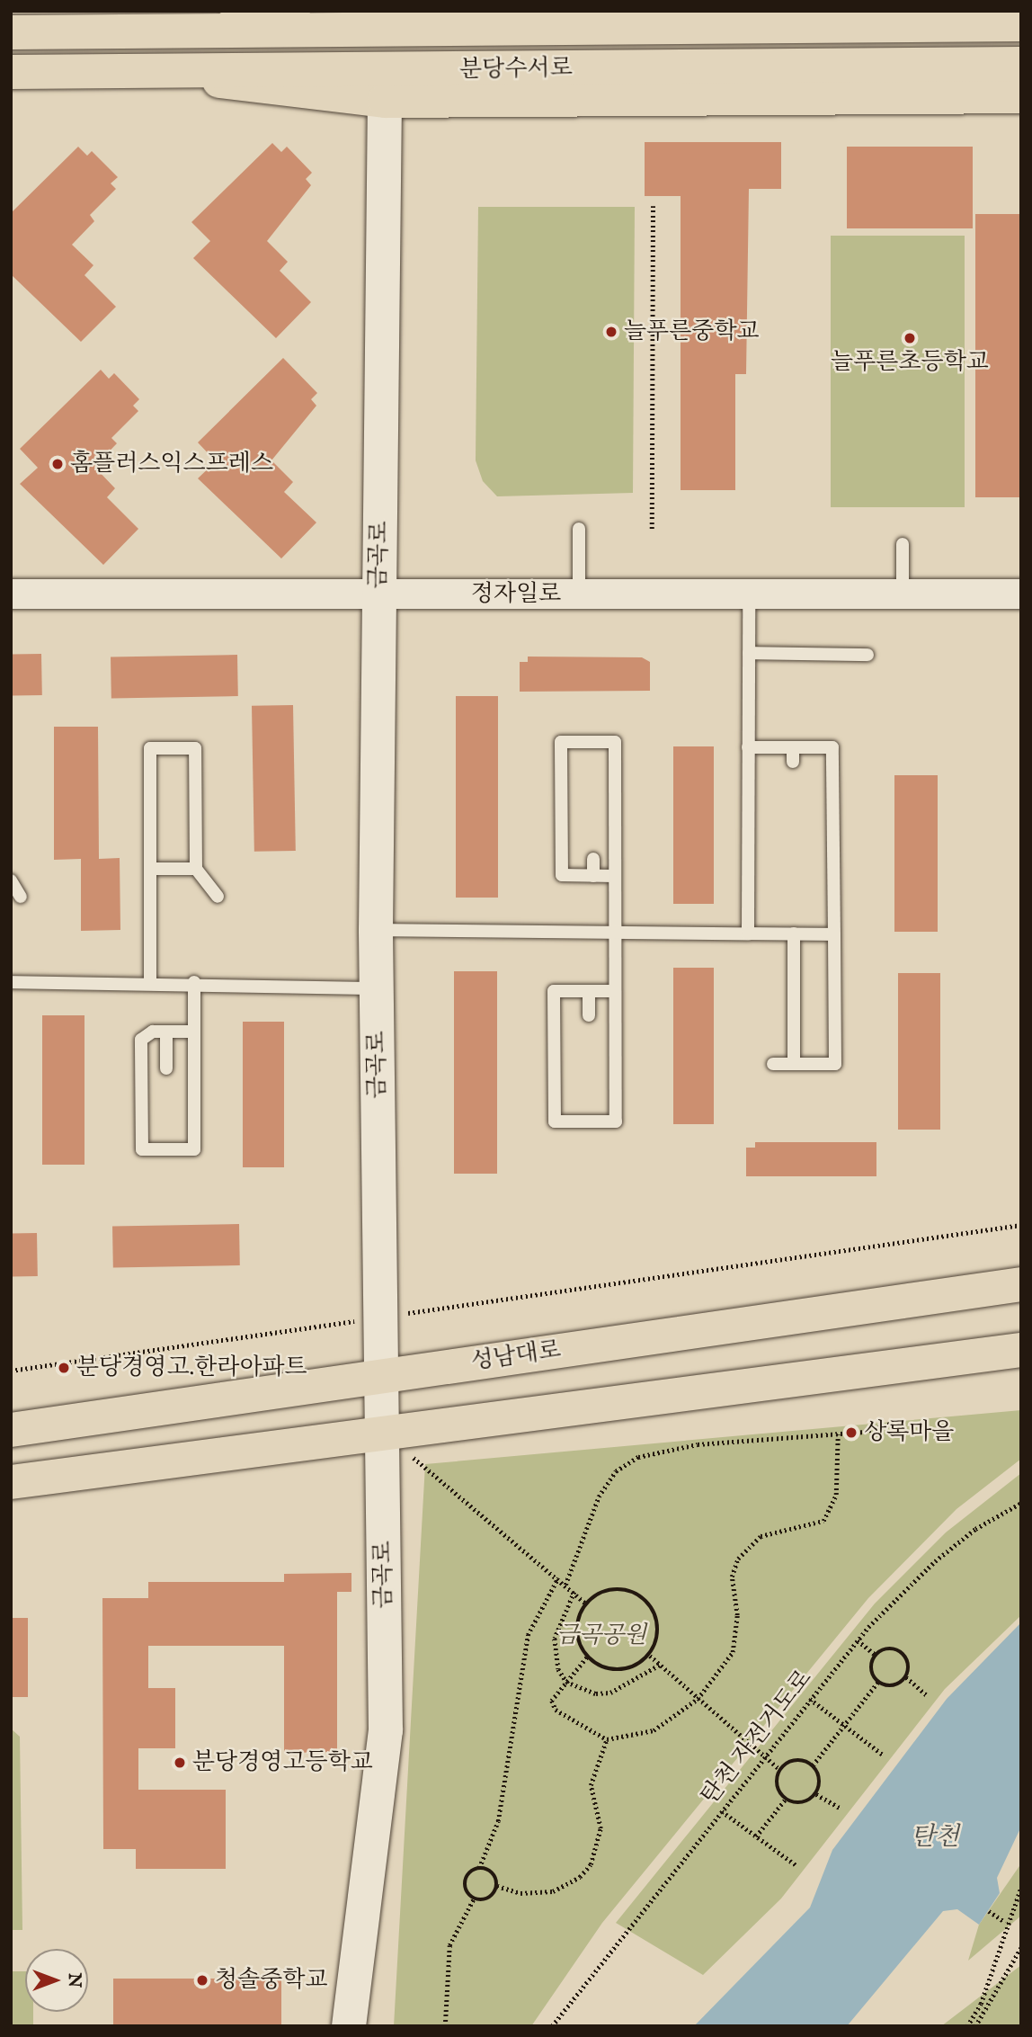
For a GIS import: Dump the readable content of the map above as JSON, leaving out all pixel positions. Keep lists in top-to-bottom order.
{
  "streets": {
    "main road": ["분당수서로", "금곡로", "성남대로"],
    "street": ["정자일로"],
    "path": ["탄천 자전거도로"]
  },
  "crossings": [
    ["금곡로", "정자일로"],
    ["금곡로", "성남대로"]
  ],
  "water": ["탄천"],
  "parks": ["금곡공원"],
  "places": [
    "늘푸른중학교",
    "늘푸른초등학교",
    "홈플러스익스프레스",
    "분당경영고.한라아파트",
    "상록마을",
    "분당경영고등학교",
    "청솔중학교"
  ],
  "north": "right"
}
